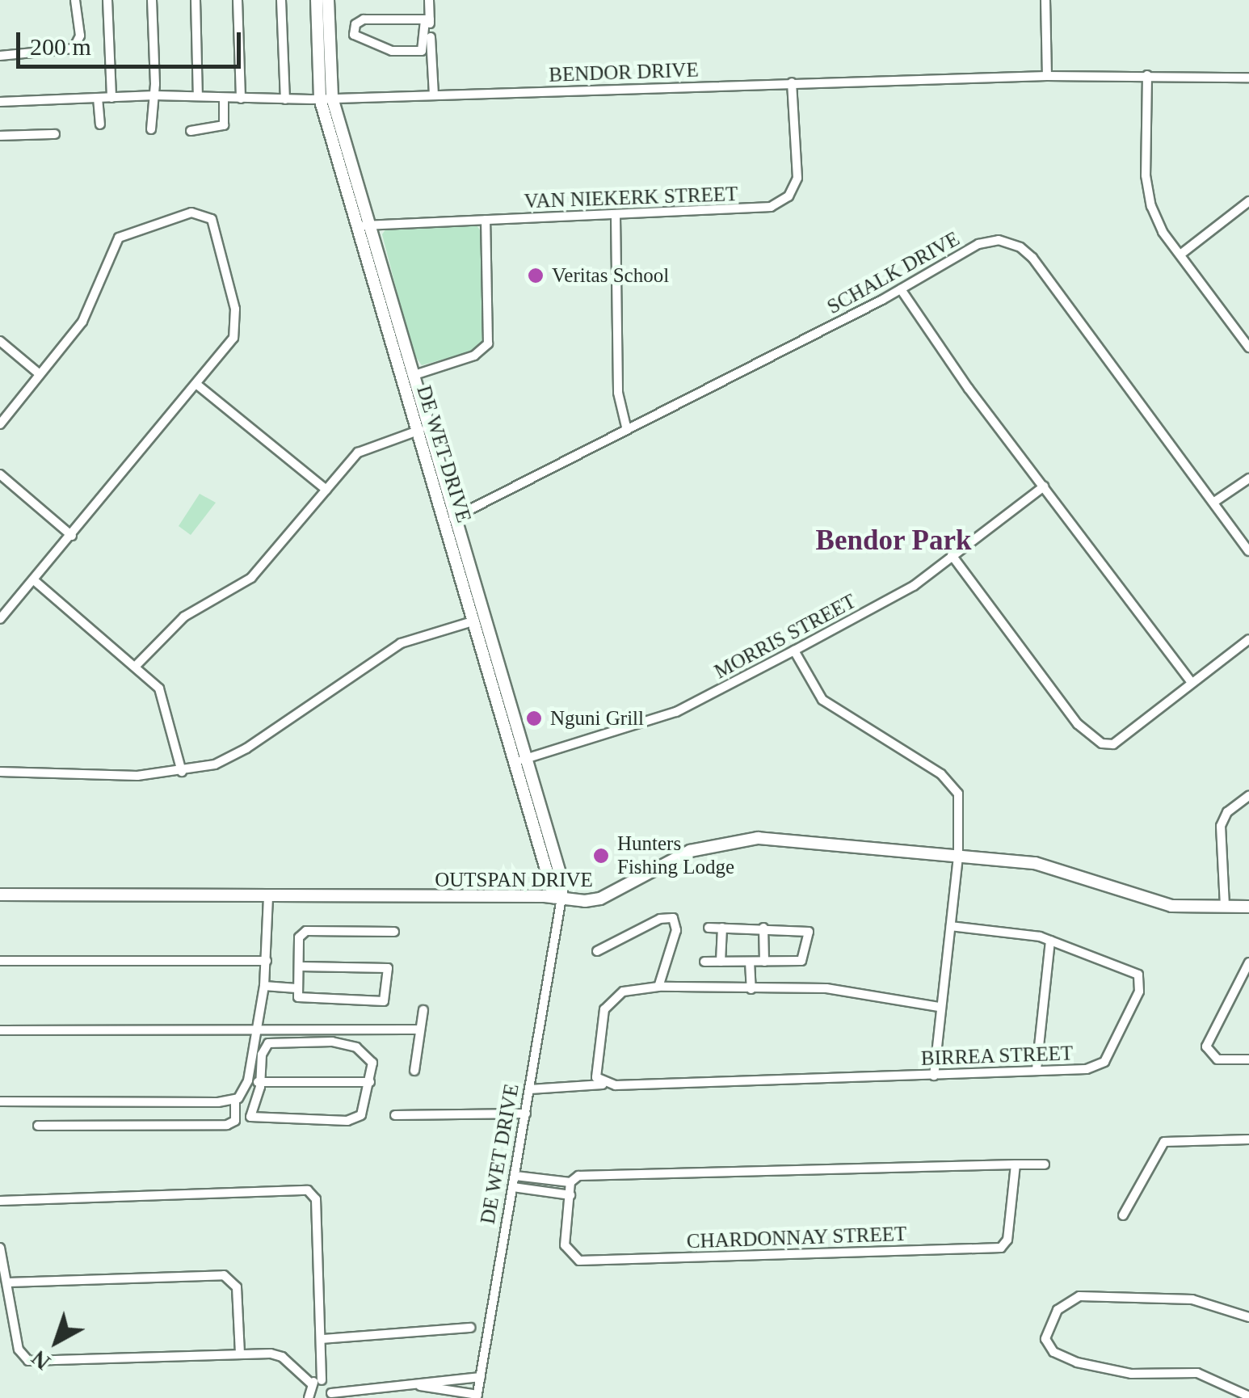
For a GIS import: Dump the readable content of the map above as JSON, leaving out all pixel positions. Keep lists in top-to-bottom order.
{
  "streets": {
    "street": [
      "BENDOR DRIVE",
      "VAN NIEKERK STREET",
      "SCHALK DRIVE",
      "DE WET DRIVE",
      "MORRIS STREET",
      "OUTSPAN DRIVE",
      "BIRREA STREET",
      "CHARDONNAY STREET"
    ]
  },
  "crossings": [
    ["BENDOR DRIVE", "VAN NIEKERK STREET"],
    ["BENDOR DRIVE", "DE WET DRIVE"],
    ["VAN NIEKERK STREET", "DE WET DRIVE"],
    ["SCHALK DRIVE", "DE WET DRIVE"],
    ["DE WET DRIVE", "MORRIS STREET"],
    ["DE WET DRIVE", "OUTSPAN DRIVE"],
    ["DE WET DRIVE", "BIRREA STREET"]
  ],
  "districts": ["Bendor Park"],
  "places": ["Veritas School", "Nguni Grill", "Hunters Fishing Lodge"],
  "scale_bar": "200 m",
  "north": "bottom left"
}
